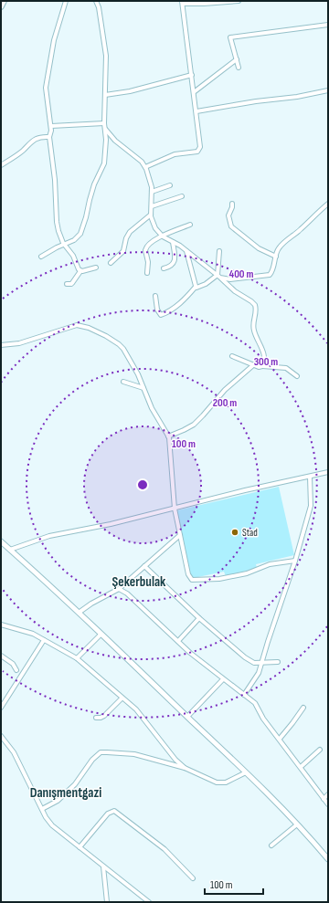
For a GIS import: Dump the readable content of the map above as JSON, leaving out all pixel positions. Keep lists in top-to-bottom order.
{
  "districts": ["Şekerbulak", "Danışmentgazi"],
  "places": ["Stad"],
  "scale_bar": "100 m",
  "rings": [
    "400 m",
    "300 m",
    "200 m",
    "100 m"
  ]
}
